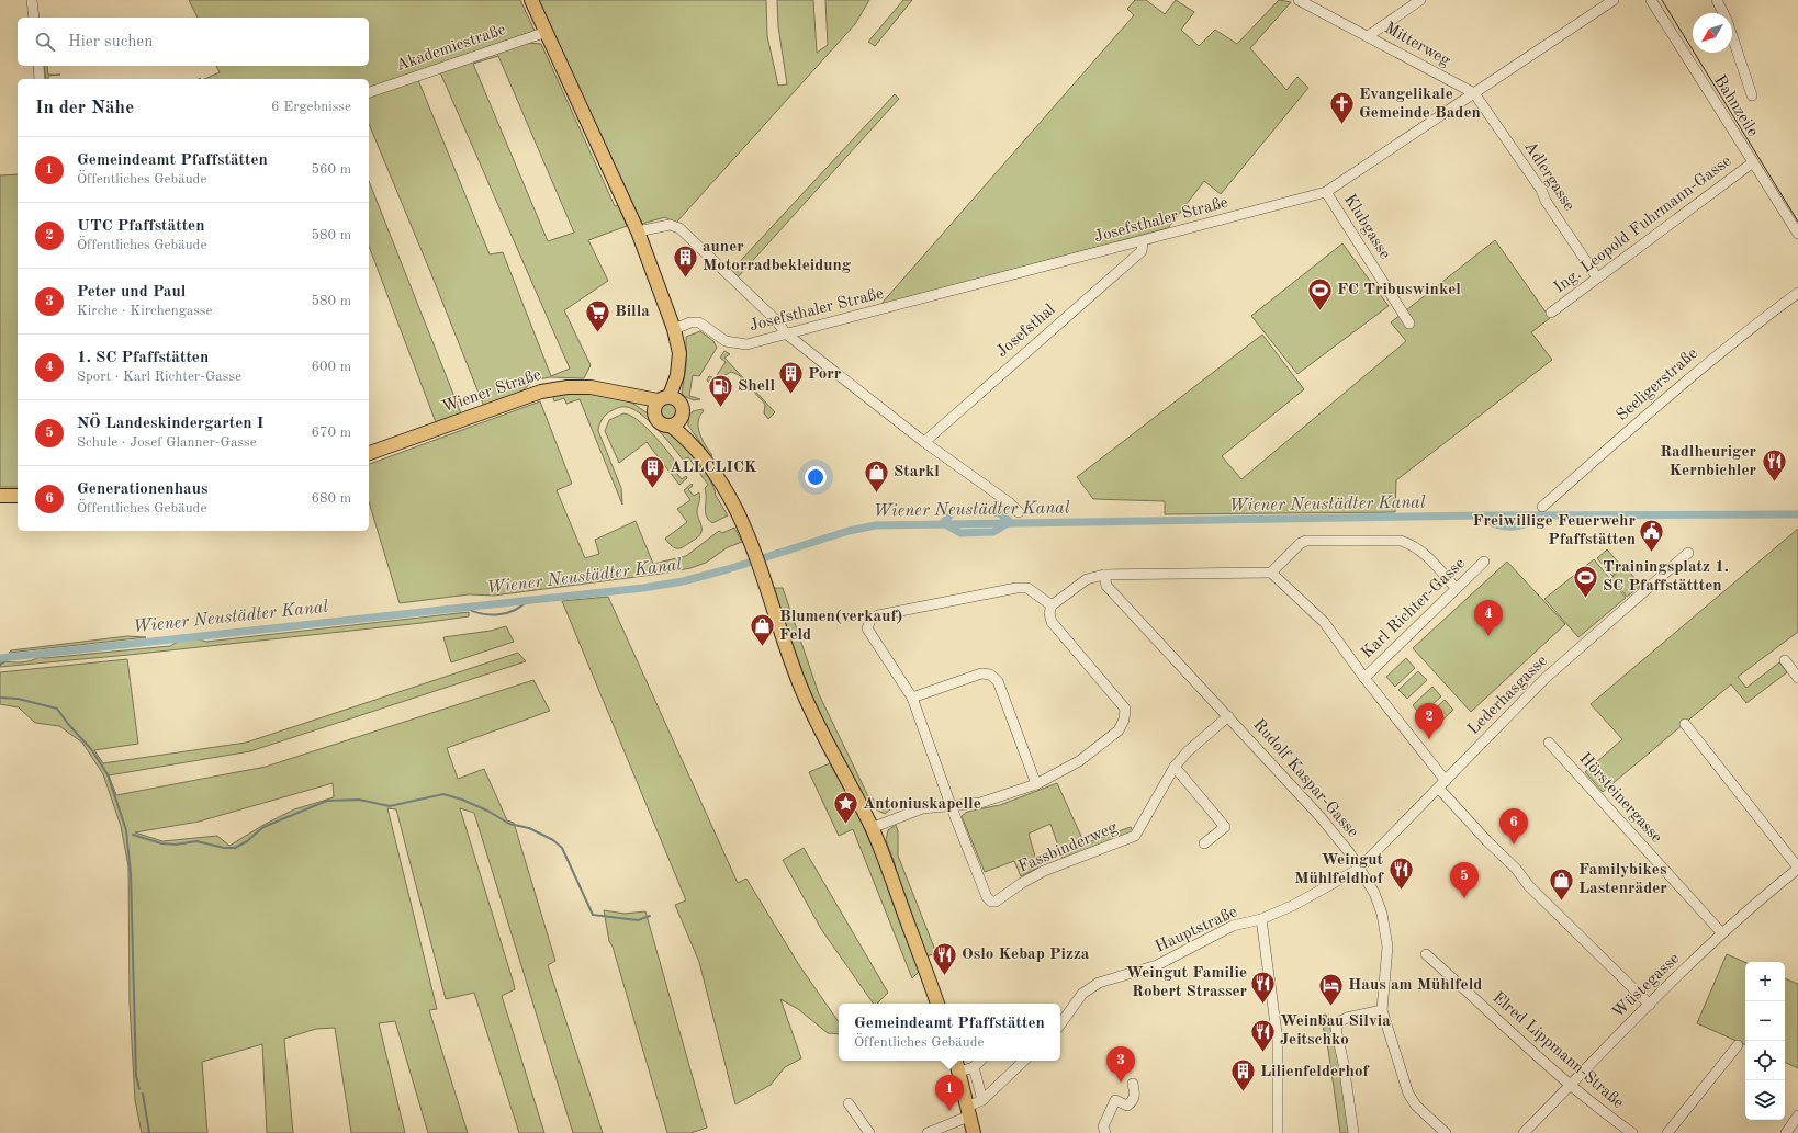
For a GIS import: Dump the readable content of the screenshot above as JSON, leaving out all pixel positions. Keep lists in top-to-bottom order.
{
  "streets": {
    "main road": ["Wiener Straße"],
    "street": [
      "Mitterweg",
      "Akademiestraße",
      "Bahnzeile",
      "Adlergasse",
      "Josefsthaler Straße",
      "Ing. Leopold Fuhrmann-Gasse",
      "Klubgasse",
      "Josefsthal",
      "Seeligerstraße",
      "Karl Richter-Gasse",
      "Lederhasgasse",
      "Rudolf Kaspar-Gasse",
      "Hörsteinergasse",
      "Fassbinderweg",
      "Hauptstraße",
      "Wüstegasse",
      "Elred Lippmann-Straße"
    ]
  },
  "crossings": [
    ["Mitterweg", "Adlergasse"],
    ["Mitterweg", "Josefsthaler Straße"],
    ["Bahnzeile", "Ing. Leopold Fuhrmann-Gasse"],
    ["Adlergasse", "Josefsthaler Straße"],
    ["Adlergasse", "Ing. Leopold Fuhrmann-Gasse"],
    ["Josefsthaler Straße", "Klubgasse"],
    ["Josefsthaler Straße", "Josefsthal"],
    ["Lederhasgasse", "Rudolf Kaspar-Gasse"],
    ["Lederhasgasse", "Hauptstraße"],
    ["Rudolf Kaspar-Gasse", "Fassbinderweg"],
    ["Rudolf Kaspar-Gasse", "Hauptstraße"],
    ["Hörsteinergasse", "Wüstegasse"],
    ["Wüstegasse", "Elred Lippmann-Straße"]
  ],
  "water": ["Wiener Neustädter Kanal"],
  "places": {
    "church": ["Evangelikale Gemeinde Baden"],
    "building": [
      "auner Motorradbekleidung",
      "Porr",
      "ALLCLICK",
      "Lilienfelderhof"
    ],
    "sports": ["FC Tribuswinkel", "Trainingsplatz 1. SC Pfaffstättten"],
    "supermarket": ["Billa"],
    "fuel station": ["Shell"],
    "restaurant": [
      "Radlheuriger Kernbichler",
      "Weingut Mühlfeldhof",
      "Oslo Kebap Pizza",
      "Weingut Familie Robert Strasser",
      "Weinbau Silvia Jeitschko"
    ],
    "shop": ["Starkl", "Blumen(verkauf) Feld", "Familybikes Lastenräder"],
    "public building": ["Freiwillige Feuerwehr Pfaffstätten"],
    "place": ["Antoniuskapelle"],
    "hotel": ["Haus am Mühlfeld"]
  },
  "north": "bottom left",
  "page": {
    "search": "Hier suchen",
    "heading": ["In der Nähe", "6 Ergebnisse"],
    "list": [
      {
        "mark": "1",
        "name": "Gemeindeamt Pfaffstätten",
        "note": "Öffentliches Gebäude",
        "value": "560 m"
      },
      {
        "mark": "2",
        "name": "UTC Pfaffstätten",
        "note": "Öffentliches Gebäude",
        "value": "580 m"
      },
      {
        "mark": "3",
        "name": "Peter und Paul",
        "note": "Kirche · Kirchengasse",
        "value": "580 m"
      },
      {
        "mark": "4",
        "name": "1. SC Pfaffstätten",
        "note": "Sport · Karl Richter-Gasse",
        "value": "600 m"
      },
      {
        "mark": "5",
        "name": "NÖ Landeskindergarten I",
        "note": "Schule · Josef Glanner-Gasse",
        "value": "670 m"
      },
      {
        "mark": "6",
        "name": "Generationenhaus",
        "note": "Öffentliches Gebäude",
        "value": "680 m"
      }
    ],
    "pins": [
      "4",
      "2",
      "6",
      "5",
      "3",
      "1"
    ],
    "map_buttons": ["+", "−"],
    "popup": ["Gemeindeamt Pfaffstätten", "Öffentliches Gebäude"]
  }
}
